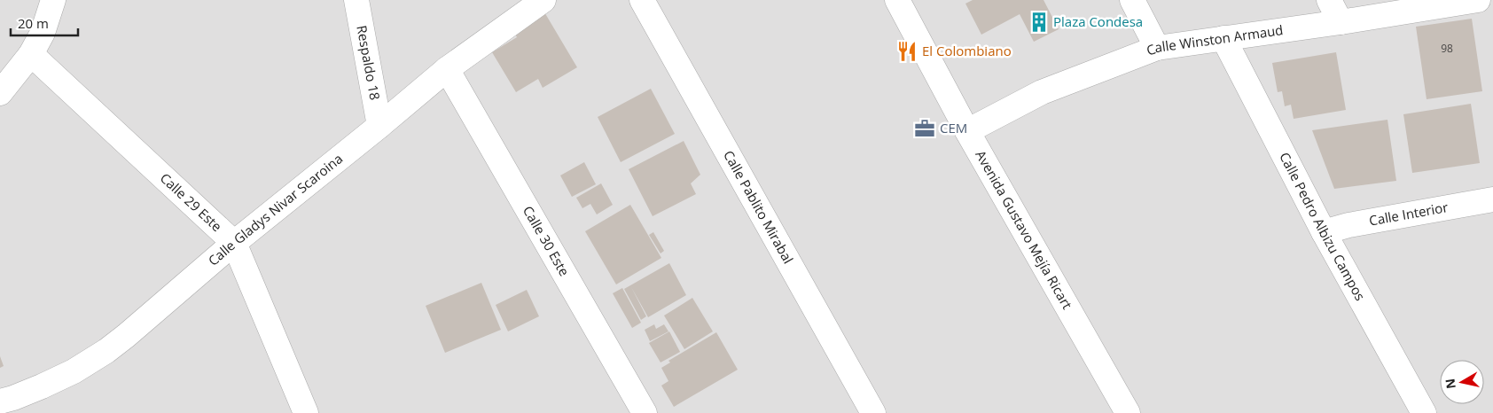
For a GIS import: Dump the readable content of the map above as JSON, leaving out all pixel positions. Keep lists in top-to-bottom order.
{
  "streets": {
    "street": [
      "Calle Winston Armaud",
      "Respaldo 18",
      "Calle 29 Este",
      "Calle Pablito Mirabal",
      "Calle Gladys Nivar Scaroina",
      "Calle Interior",
      "Calle Pedro Albizu Campos",
      "Avenida Gustavo Mejía Ricart",
      "Calle 30 Este"
    ]
  },
  "crossings": [
    ["Calle Winston Armaud", "Calle Pedro Albizu Campos"],
    ["Calle Winston Armaud", "Avenida Gustavo Mejía Ricart"],
    ["Respaldo 18", "Calle Gladys Nivar Scaroina"],
    ["Calle 29 Este", "Calle Gladys Nivar Scaroina"],
    ["Calle Gladys Nivar Scaroina", "Calle 30 Este"],
    ["Calle Interior", "Calle Pedro Albizu Campos"]
  ],
  "places": {
    "building": ["Plaza Condesa"],
    "restaurant": ["El Colombiano"],
    "office": ["CEM"]
  },
  "house_numbers": ["98"],
  "scale_bar": "20 m",
  "north": "left"
}
